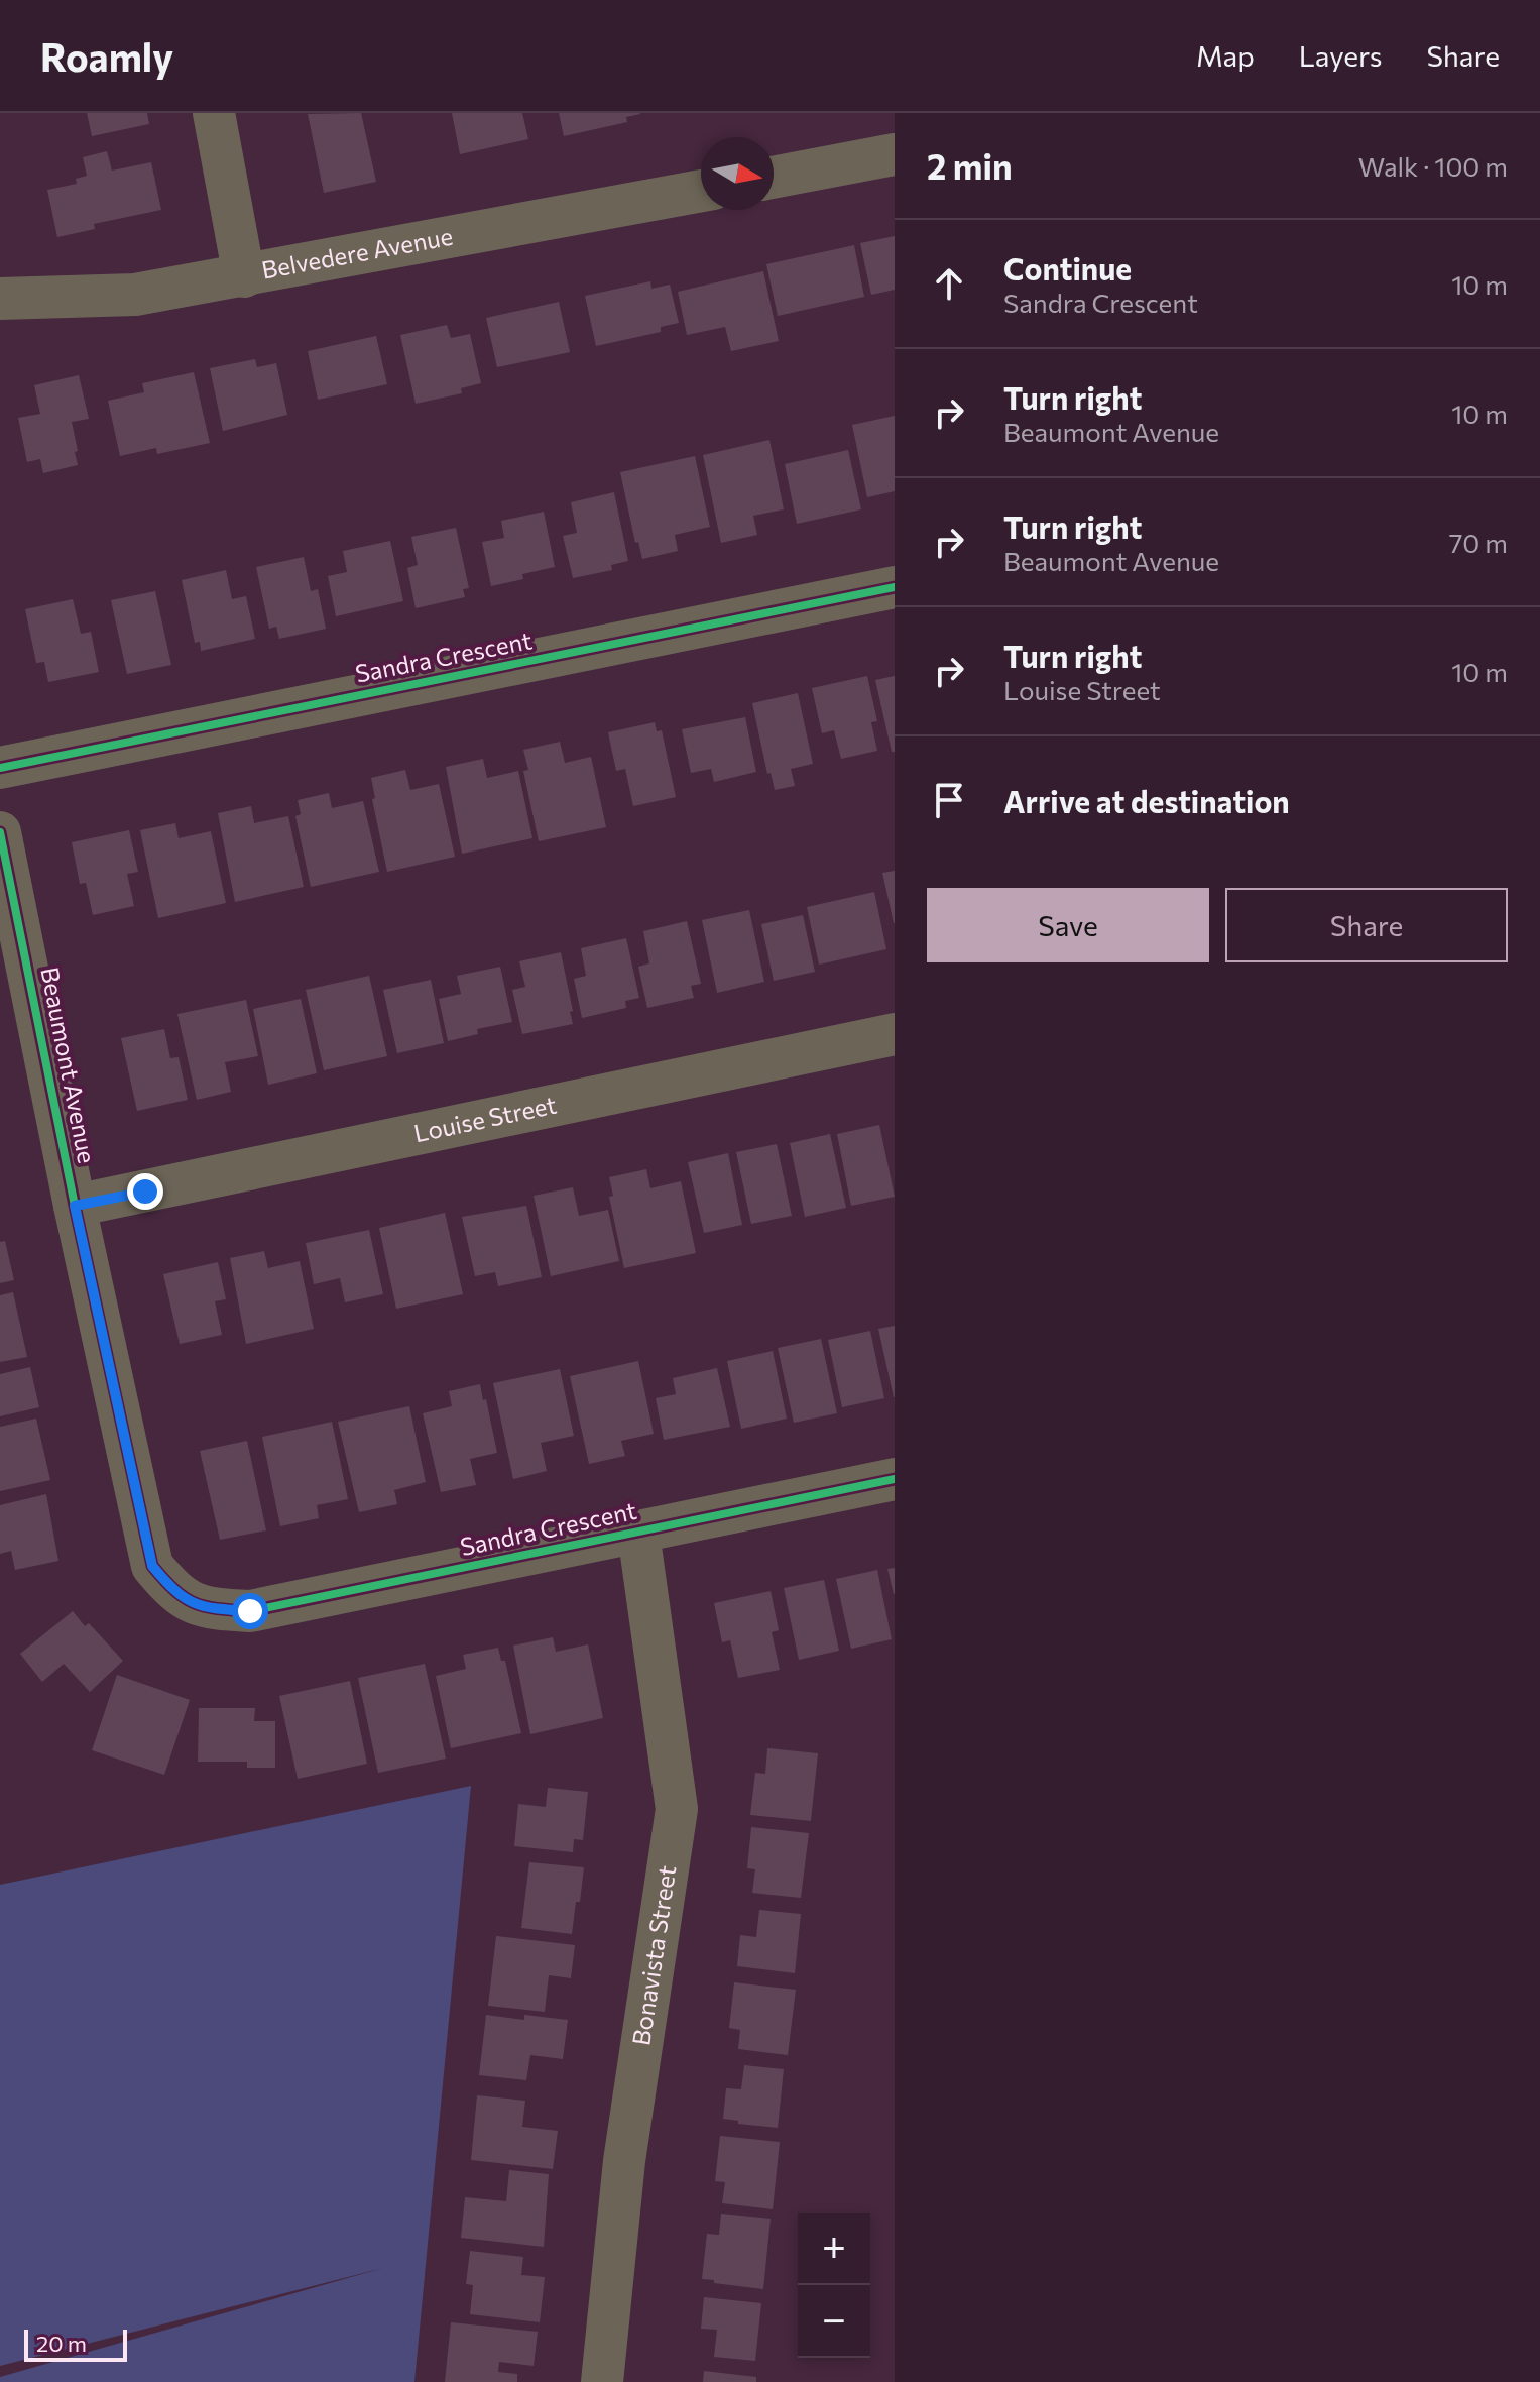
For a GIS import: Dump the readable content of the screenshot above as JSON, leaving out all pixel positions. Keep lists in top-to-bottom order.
{
  "streets": {
    "street": [
      "Belvedere Avenue",
      "Sandra Crescent",
      "Beaumont Avenue",
      "Louise Street",
      "Bonavista Street"
    ]
  },
  "crossings": [
    ["Sandra Crescent", "Beaumont Avenue"],
    ["Sandra Crescent", "Bonavista Street"],
    ["Beaumont Avenue", "Louise Street"]
  ],
  "scale_bar": "20 m",
  "north": "right",
  "page": {
    "header": "Roamly",
    "nav": ["Map", "Layers", "Share"],
    "heading": ["2 min", "Walk · 100 m"],
    "list": [
      ["Continue", "Sandra Crescent", "10 m"],
      ["Turn right", "Beaumont Avenue", "10 m"],
      ["Turn right", "Beaumont Avenue", "70 m"],
      ["Turn right", "Louise Street", "10 m"],
      "Arrive at destination"
    ],
    "buttons": ["Save", "Share"],
    "map_buttons": ["+", "−"],
    "scale": "20 m"
  }
}
